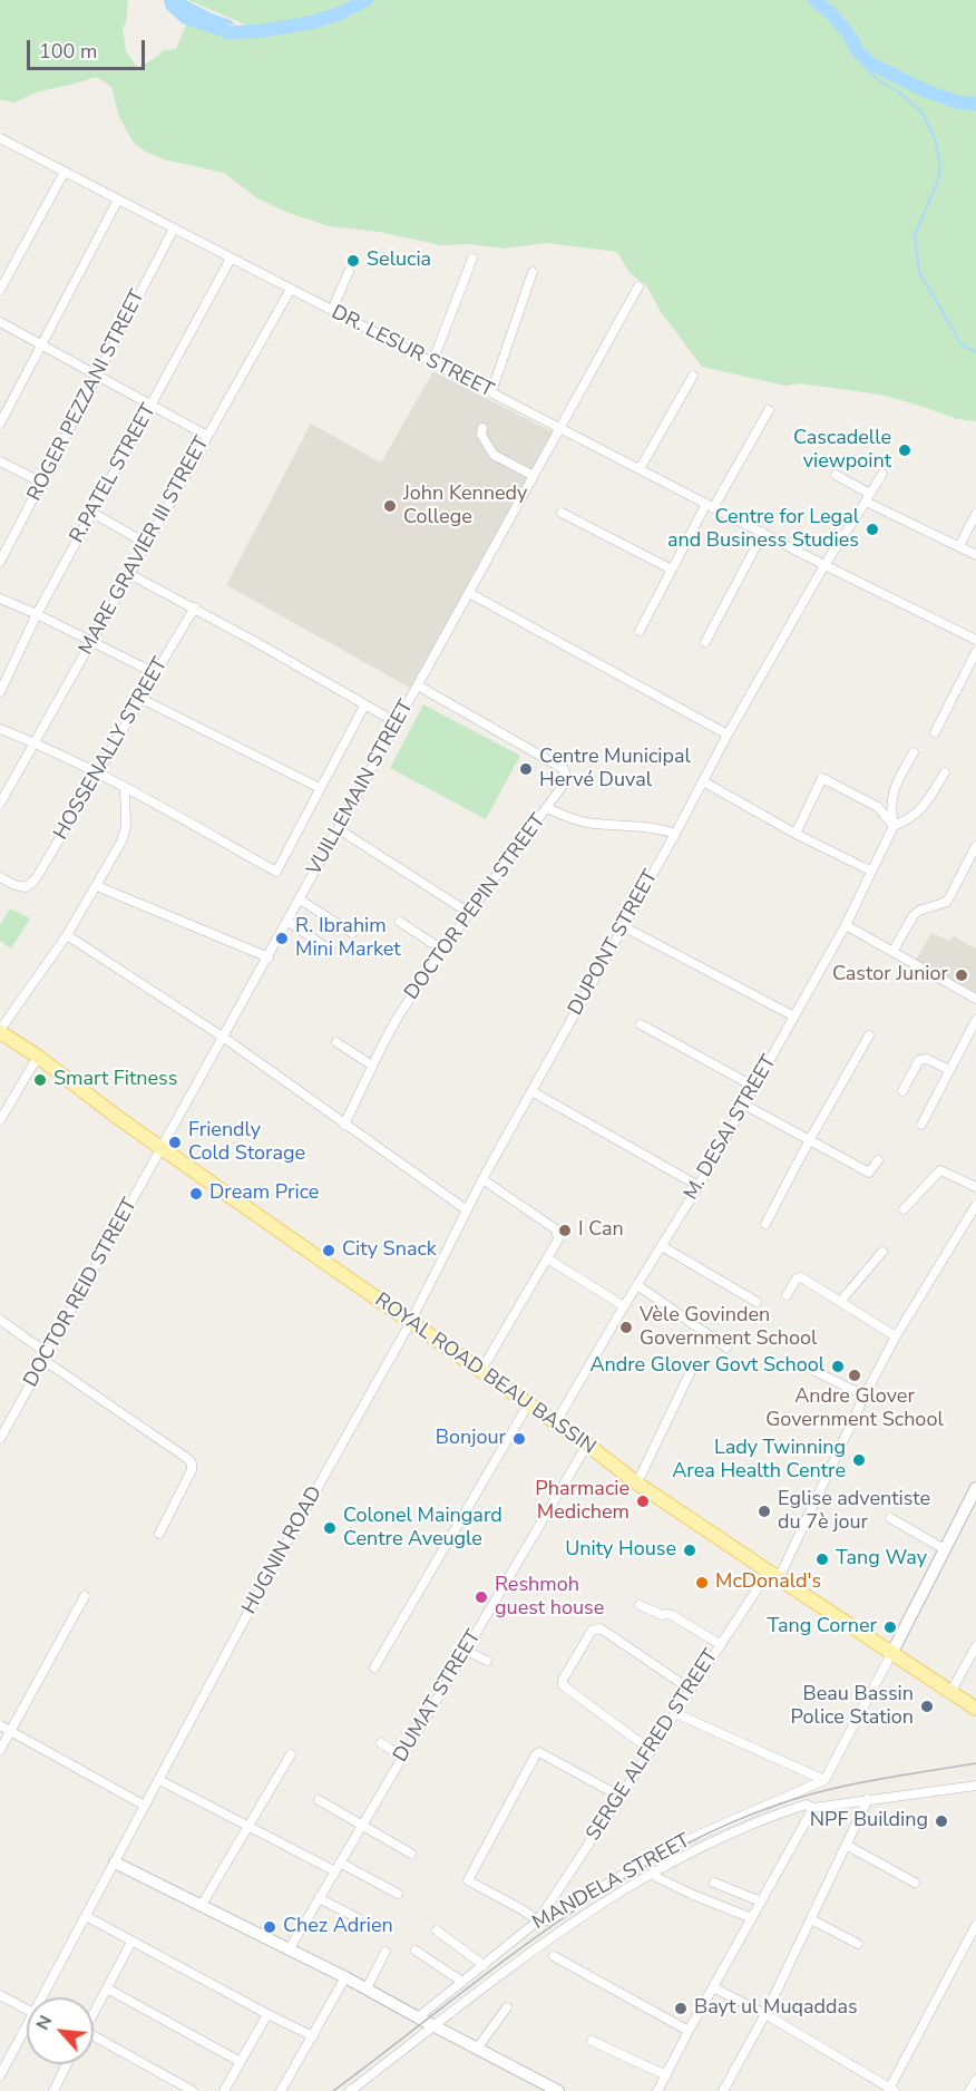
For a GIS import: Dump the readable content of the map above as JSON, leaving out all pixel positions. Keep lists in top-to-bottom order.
{
  "streets": {
    "main road": ["ROYAL ROAD BEAU BASSIN"],
    "street": [
      "DR. LESUR STREET",
      "ROGER PEZZANI STREET",
      "R.PATEL STREET",
      "MARE GRAVIER III STREET",
      "HOSSENALLY STREET",
      "VUILLEMAIN STREET",
      "DOCTOR PEPIN STREET",
      "DUPONT STREET",
      "M. DESAI STREET",
      "DOCTOR REID STREET",
      "HUGNIN ROAD",
      "DUMAT STREET",
      "SERGE ALFRED STREET",
      "MANDELA STREET"
    ]
  },
  "crossings": [
    ["DR. LESUR STREET", "ROGER PEZZANI STREET"],
    ["DR. LESUR STREET", "R.PATEL STREET"],
    ["DR. LESUR STREET", "MARE GRAVIER III STREET"],
    ["DR. LESUR STREET", "VUILLEMAIN STREET"],
    ["DR. LESUR STREET", "DUPONT STREET"],
    ["VUILLEMAIN STREET", "DOCTOR PEPIN STREET"],
    ["VUILLEMAIN STREET", "DOCTOR REID STREET"],
    ["VUILLEMAIN STREET", "ROYAL ROAD BEAU BASSIN"],
    ["DUPONT STREET", "ROYAL ROAD BEAU BASSIN"],
    ["DUPONT STREET", "HUGNIN ROAD"],
    ["M. DESAI STREET", "ROYAL ROAD BEAU BASSIN"],
    ["DOCTOR REID STREET", "ROYAL ROAD BEAU BASSIN"],
    ["ROYAL ROAD BEAU BASSIN", "HUGNIN ROAD"],
    ["ROYAL ROAD BEAU BASSIN", "DUMAT STREET"],
    ["ROYAL ROAD BEAU BASSIN", "SERGE ALFRED STREET"],
    ["SERGE ALFRED STREET", "MANDELA STREET"]
  ],
  "places": [
    "Selucia",
    "Cascadelle viewpoint",
    "John Kennedy College",
    "Centre for Legal and Business Studies",
    "Centre Municipal Hervé Duval",
    "R. Ibrahim Mini Market",
    "Castor Junior",
    "Smart Fitness",
    "Friendly Cold Storage",
    "Dream Price",
    "I Can",
    "City Snack",
    "Vèle Govinden Government School",
    "Andre Glover Govt School",
    "Andre Glover Government School",
    "Bonjour",
    "Lady Twinning Area Health Centre",
    "Pharmacie Medichem",
    "Eglise adventiste du 7è jour",
    "Colonel Maingard Centre Aveugle",
    "Unity House",
    "Tang Way",
    "McDonald's",
    "Reshmoh guest house",
    "Tang Corner",
    "Beau Bassin Police Station",
    "NPF Building",
    "Chez Adrien",
    "Bayt ul Muqaddas"
  ],
  "scale_bar": "100 m",
  "north": "top left"
}
